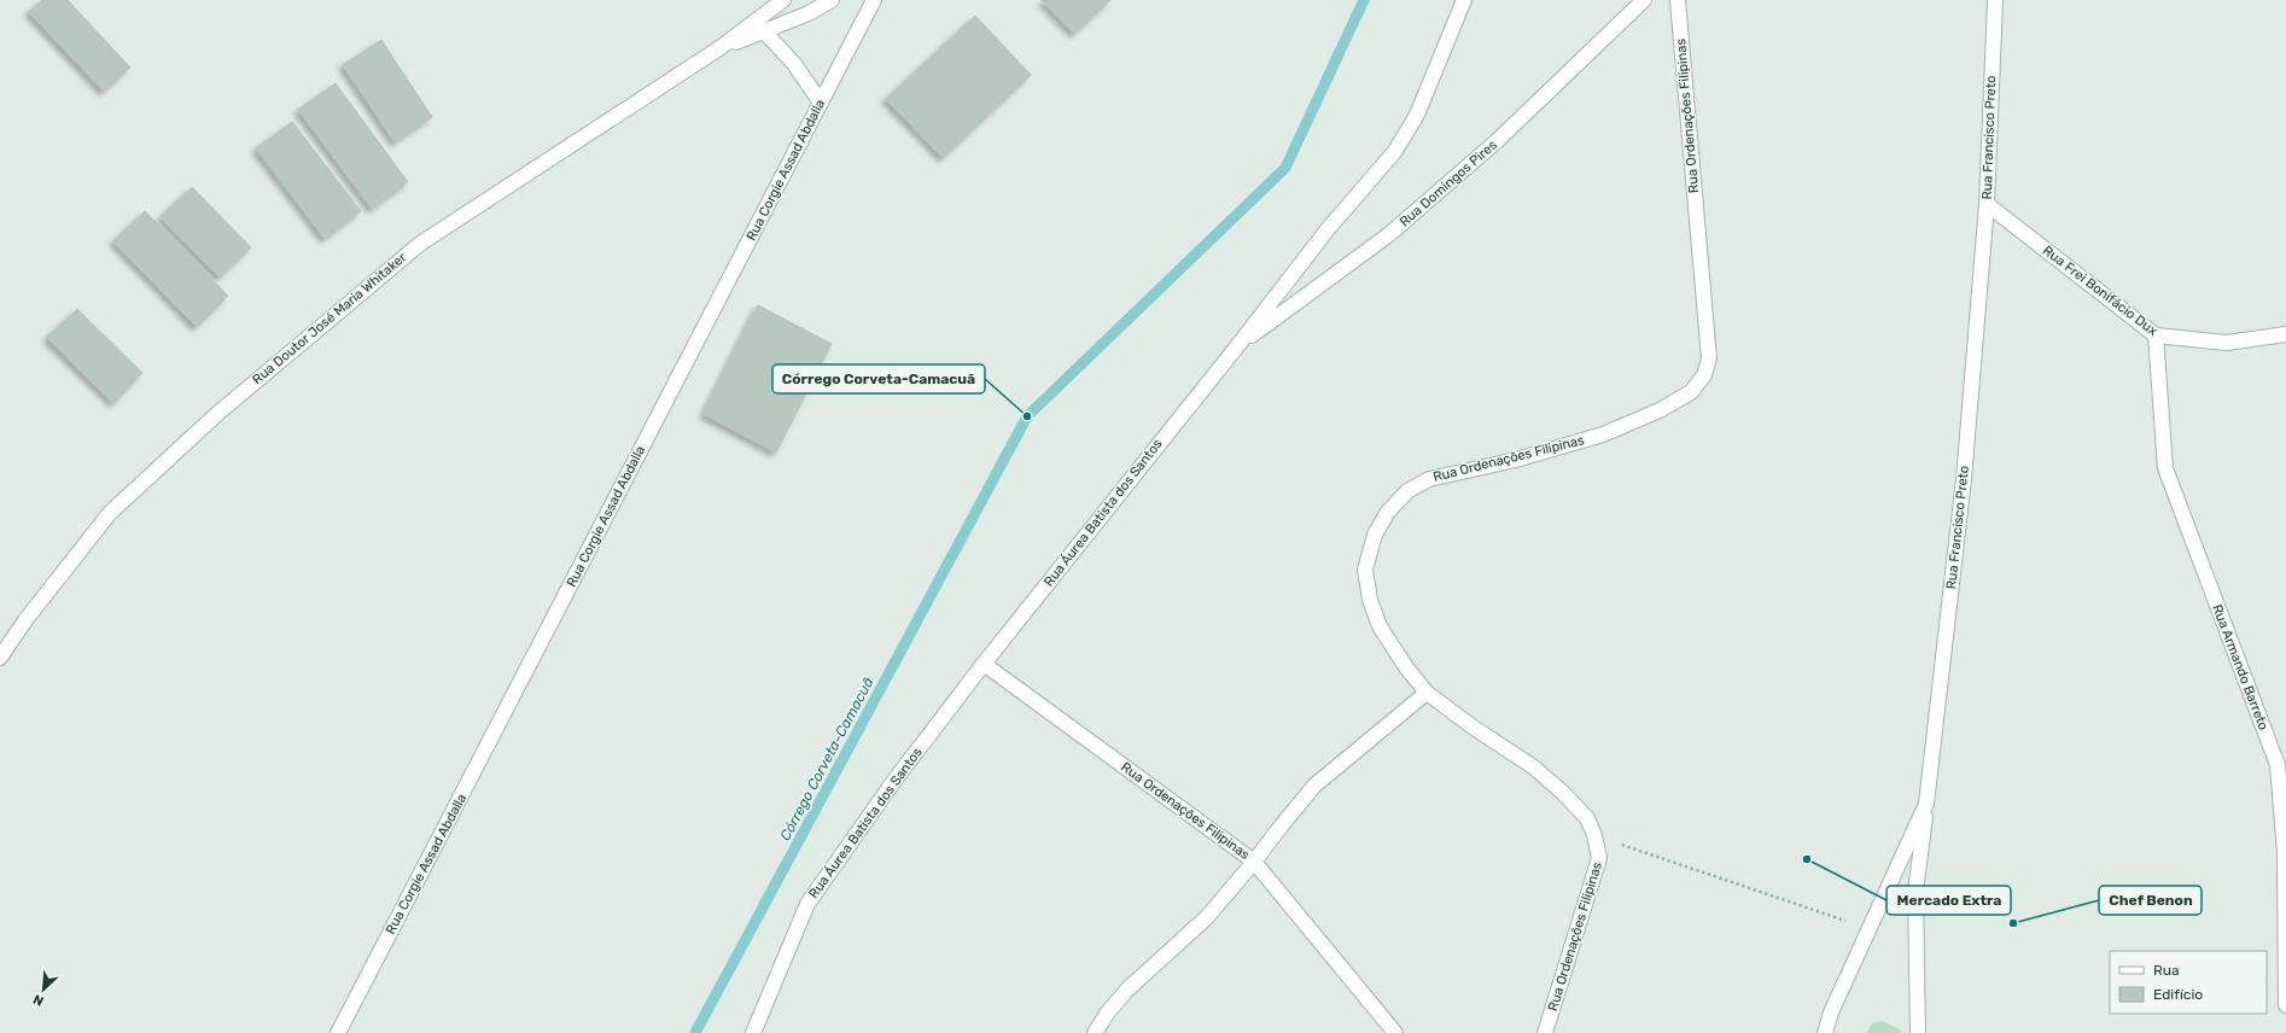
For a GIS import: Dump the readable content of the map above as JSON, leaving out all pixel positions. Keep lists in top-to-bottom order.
{
  "streets": {
    "street": [
      "Rua Ordenações Filipinas",
      "Rua Francisco Preto",
      "Rua Corgie Assad Abdalla",
      "Rua Domingos Pires",
      "Rua Frei Bonifácio Dux",
      "Rua Doutor José Maria Whitaker",
      "Rua Áurea Batista dos Santos",
      "Rua Armando Barreto"
    ]
  },
  "crossings": [
    ["Rua Ordenações Filipinas", "Rua Áurea Batista dos Santos"],
    ["Rua Francisco Preto", "Rua Frei Bonifácio Dux"],
    ["Rua Domingos Pires", "Rua Áurea Batista dos Santos"],
    ["Rua Frei Bonifácio Dux", "Rua Armando Barreto"]
  ],
  "water": ["Córrego Corveta-Camacuã"],
  "places": ["Córrego Corveta-Camacuã", "Mercado Extra", "Chef Benon"],
  "legend": ["Rua", "Edifício"],
  "north": "bottom left"
}
